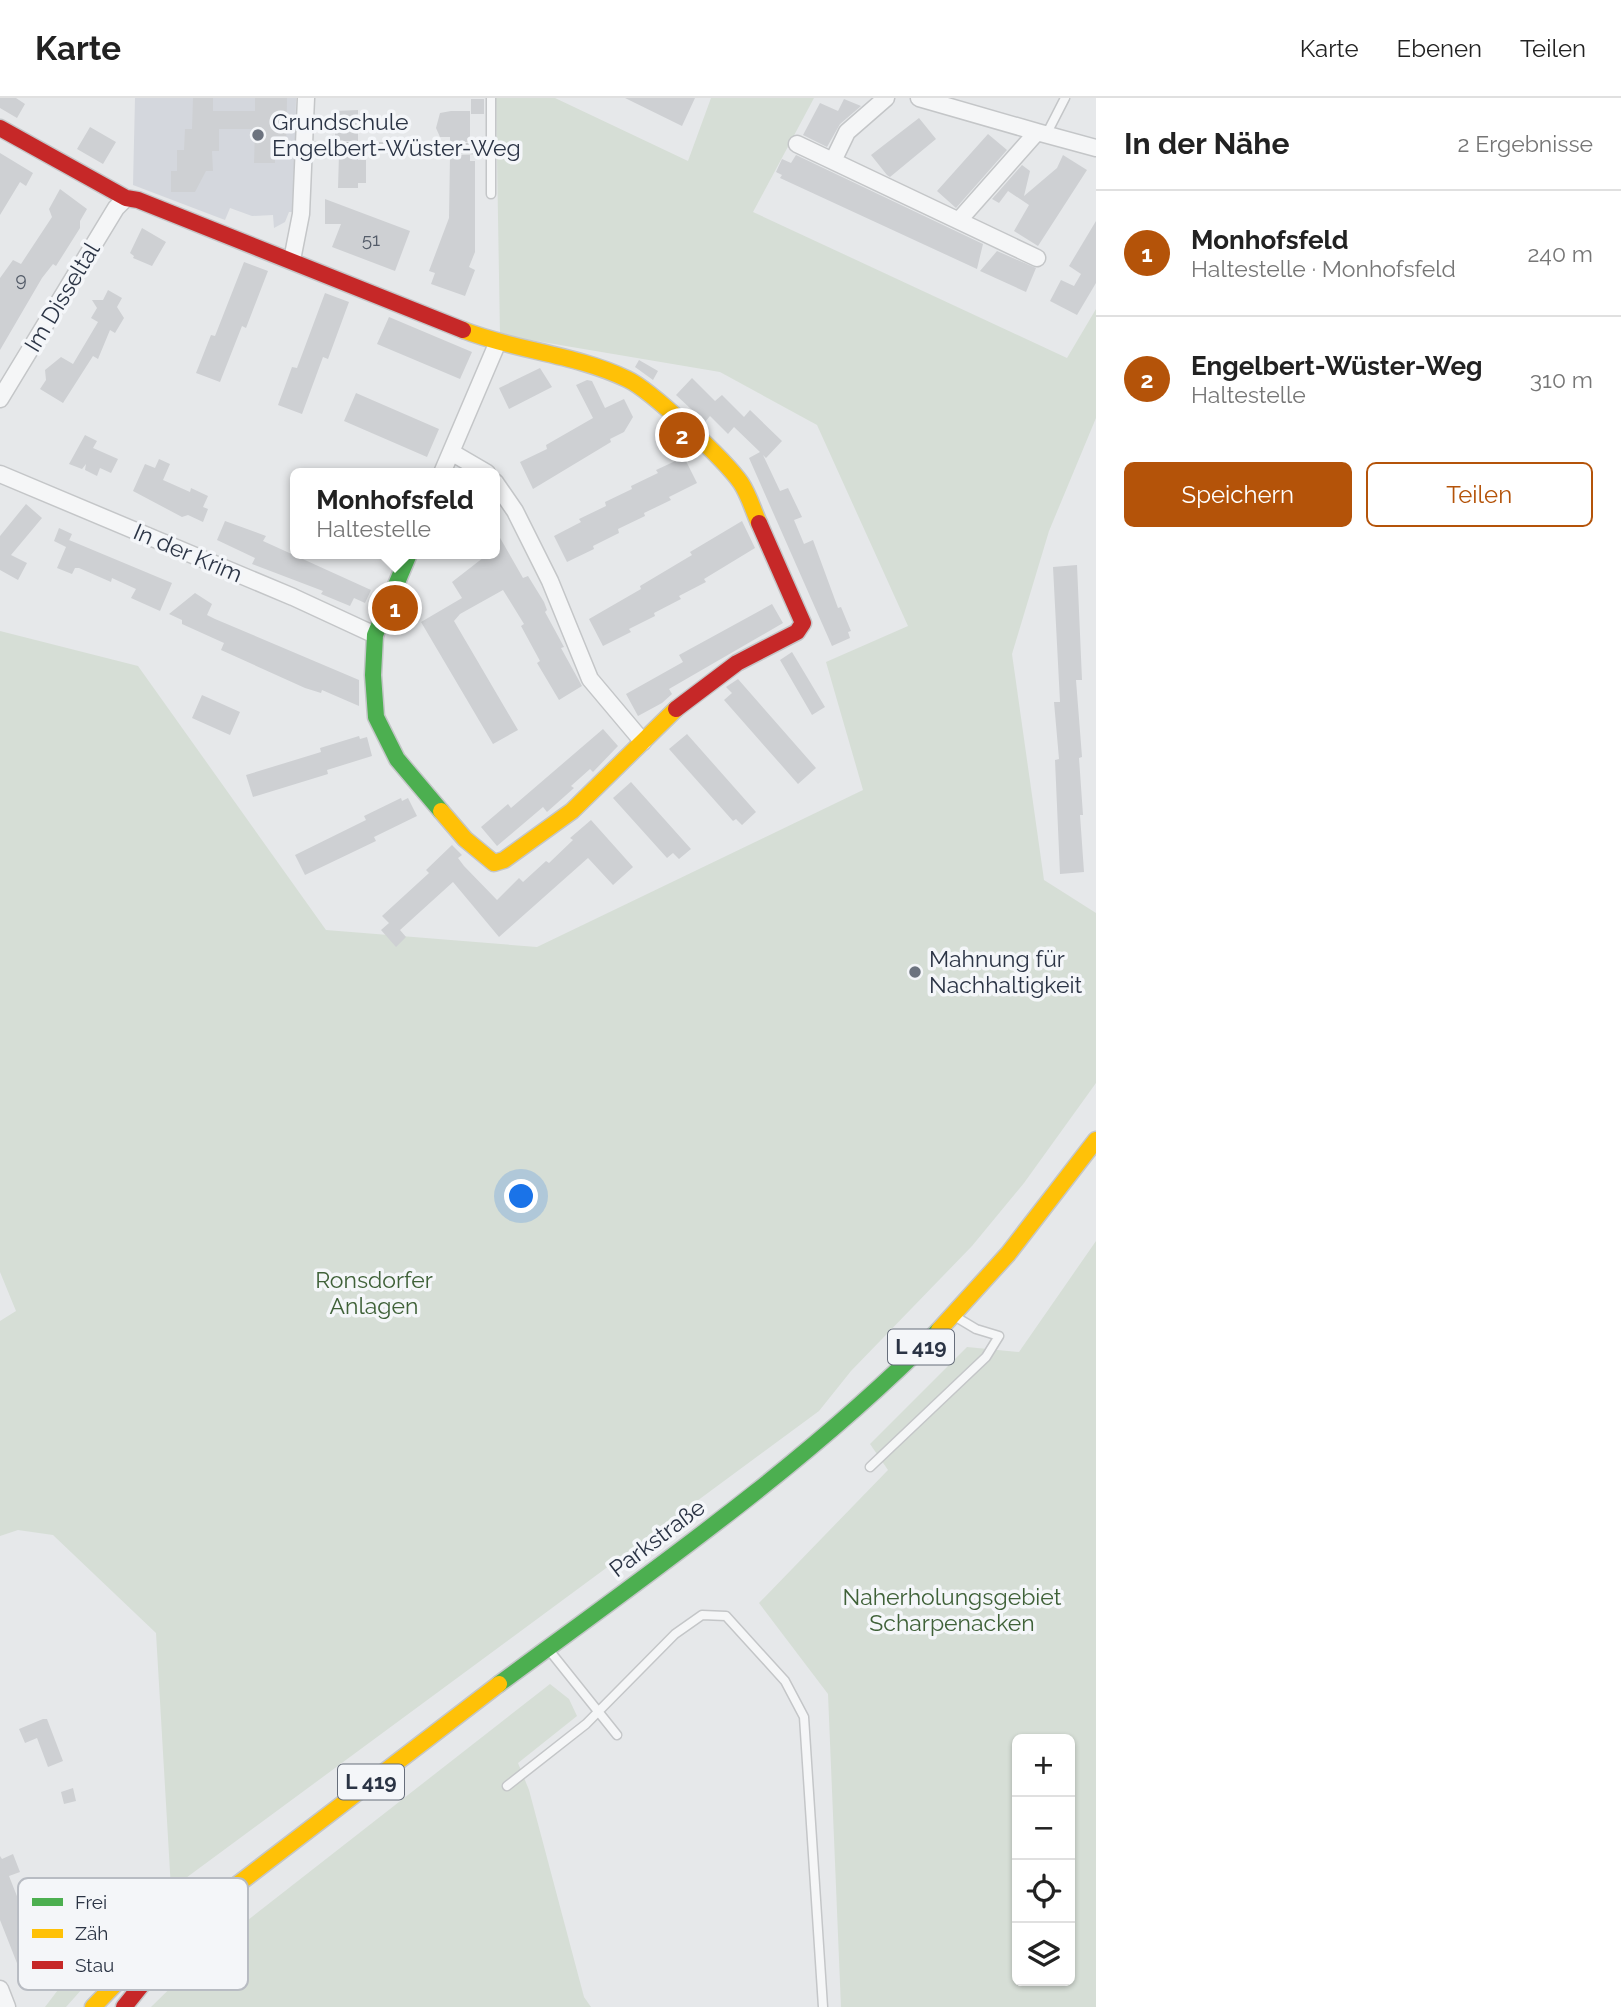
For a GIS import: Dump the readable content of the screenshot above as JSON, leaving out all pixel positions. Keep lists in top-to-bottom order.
{
  "streets": {
    "street": [
      "Im Disseltal",
      "In der Krim",
      "L 419",
      "Parkstraße"
    ]
  },
  "parks": ["Ronsdorfer Anlagen", "Naherholungsgebiet Scharpenacken"],
  "places": ["Grundschule Engelbert-Wüster-Weg", "Mahnung für Nachhaltigkeit"],
  "house_numbers": ["51", "9"],
  "legend": ["Frei", "Zäh", "Stau"],
  "page": {
    "header": "Karte",
    "nav": ["Karte", "Ebenen", "Teilen"],
    "heading": ["In der Nähe", "2 Ergebnisse"],
    "list": [
      {
        "mark": "1",
        "name": "Monhofsfeld",
        "note": "Haltestelle · Monhofsfeld",
        "value": "240 m"
      },
      {
        "mark": "2",
        "name": "Engelbert-Wüster-Weg",
        "note": "Haltestelle",
        "value": "310 m"
      }
    ],
    "pins": ["2", "1"],
    "buttons": ["Speichern", "Teilen"],
    "popup": ["Monhofsfeld", "Haltestelle"],
    "map_buttons": ["+", "−"]
  }
}
